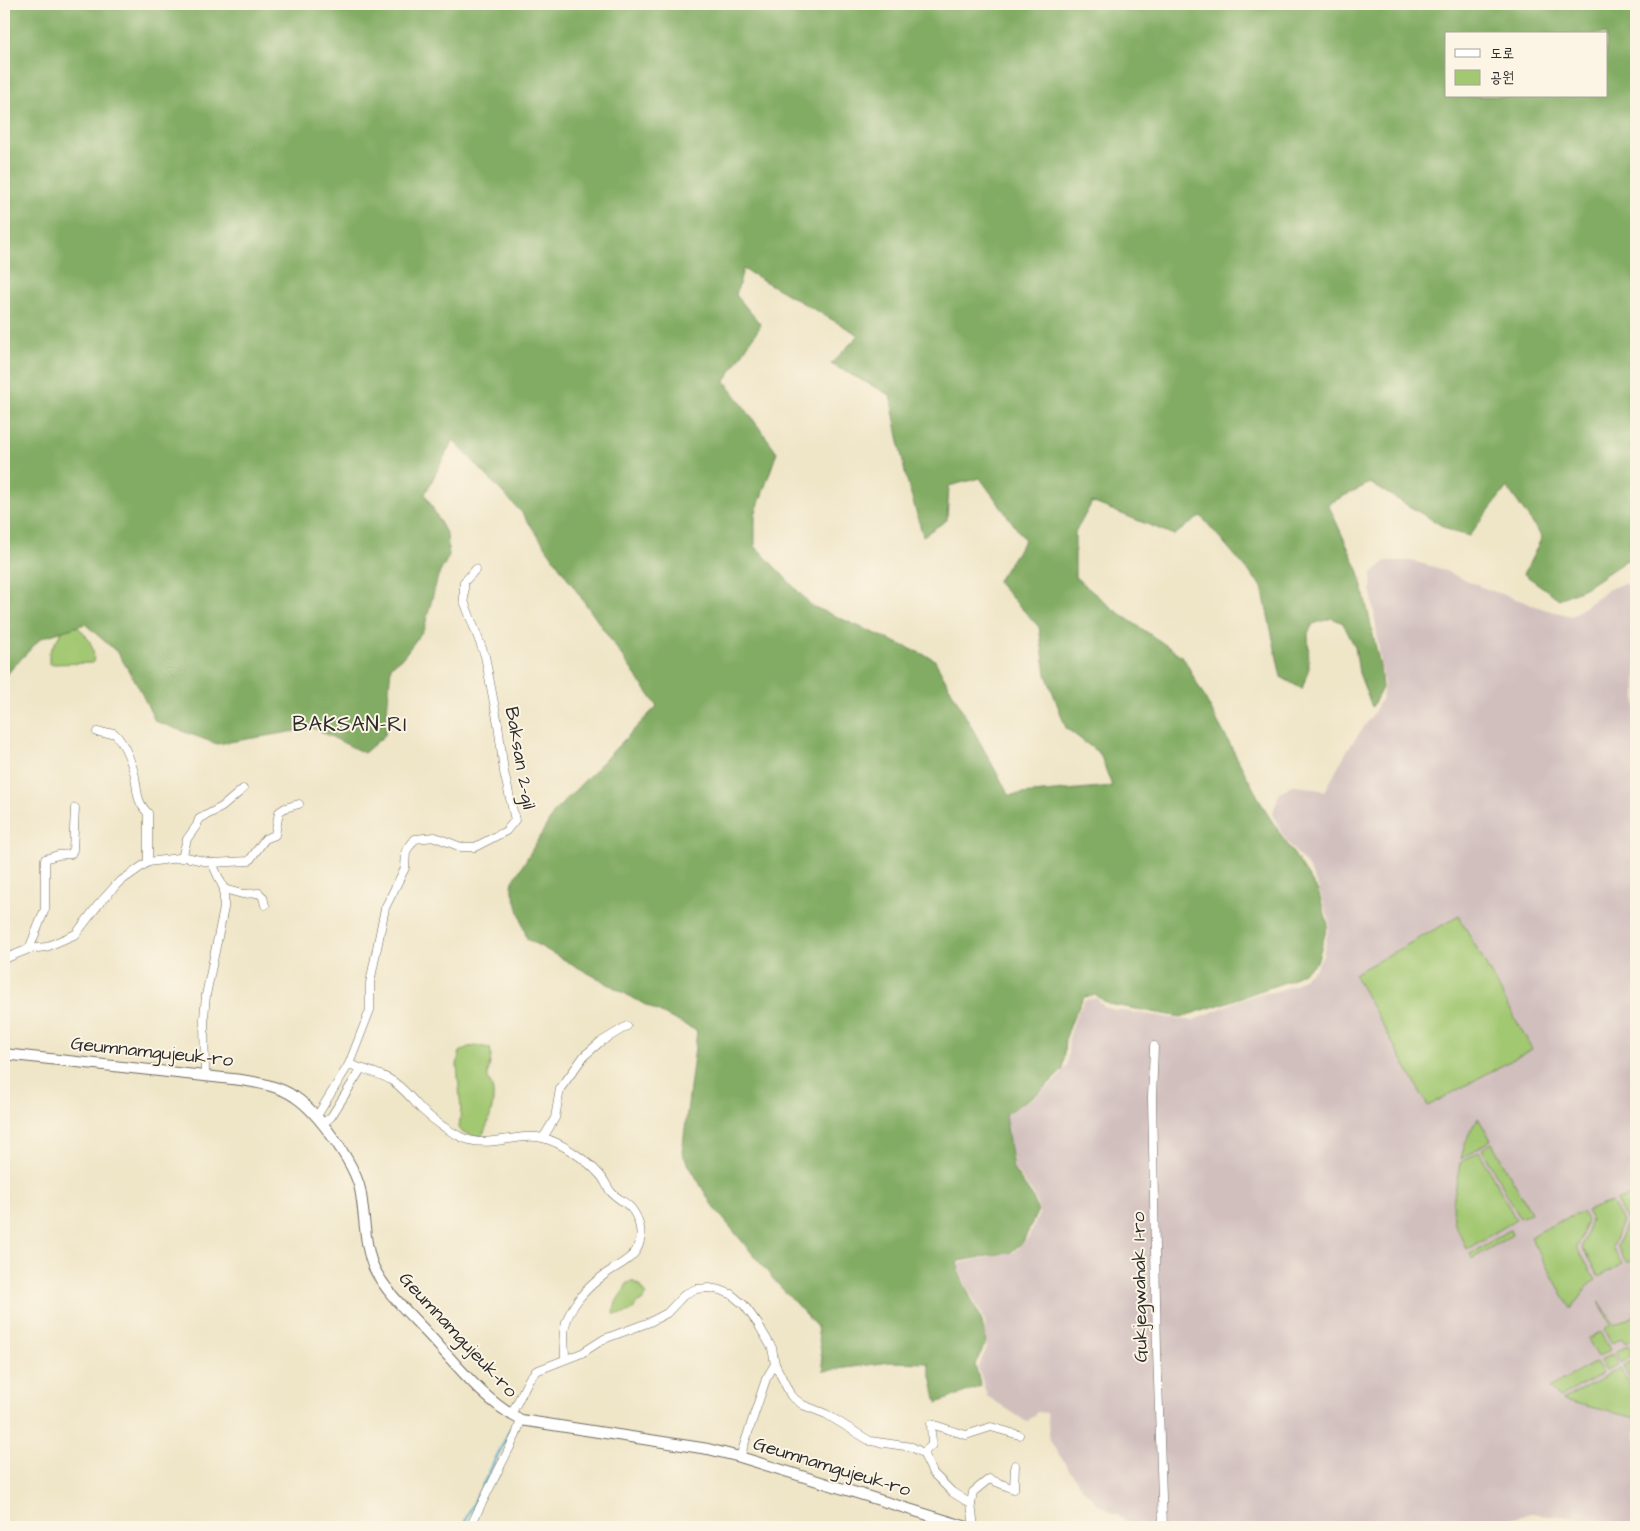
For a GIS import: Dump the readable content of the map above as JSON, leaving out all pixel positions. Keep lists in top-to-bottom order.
{
  "streets": {
    "main road": ["Geumnamgujeuk-ro"],
    "street": ["Baksan 2-gil", "Gukjegwahak 1-ro"]
  },
  "crossings": [
    ["Baksan 2-gil", "Geumnamgujeuk-ro"]
  ],
  "districts": ["BAKSAN-RI"],
  "legend": ["도로", "공원"]
}
